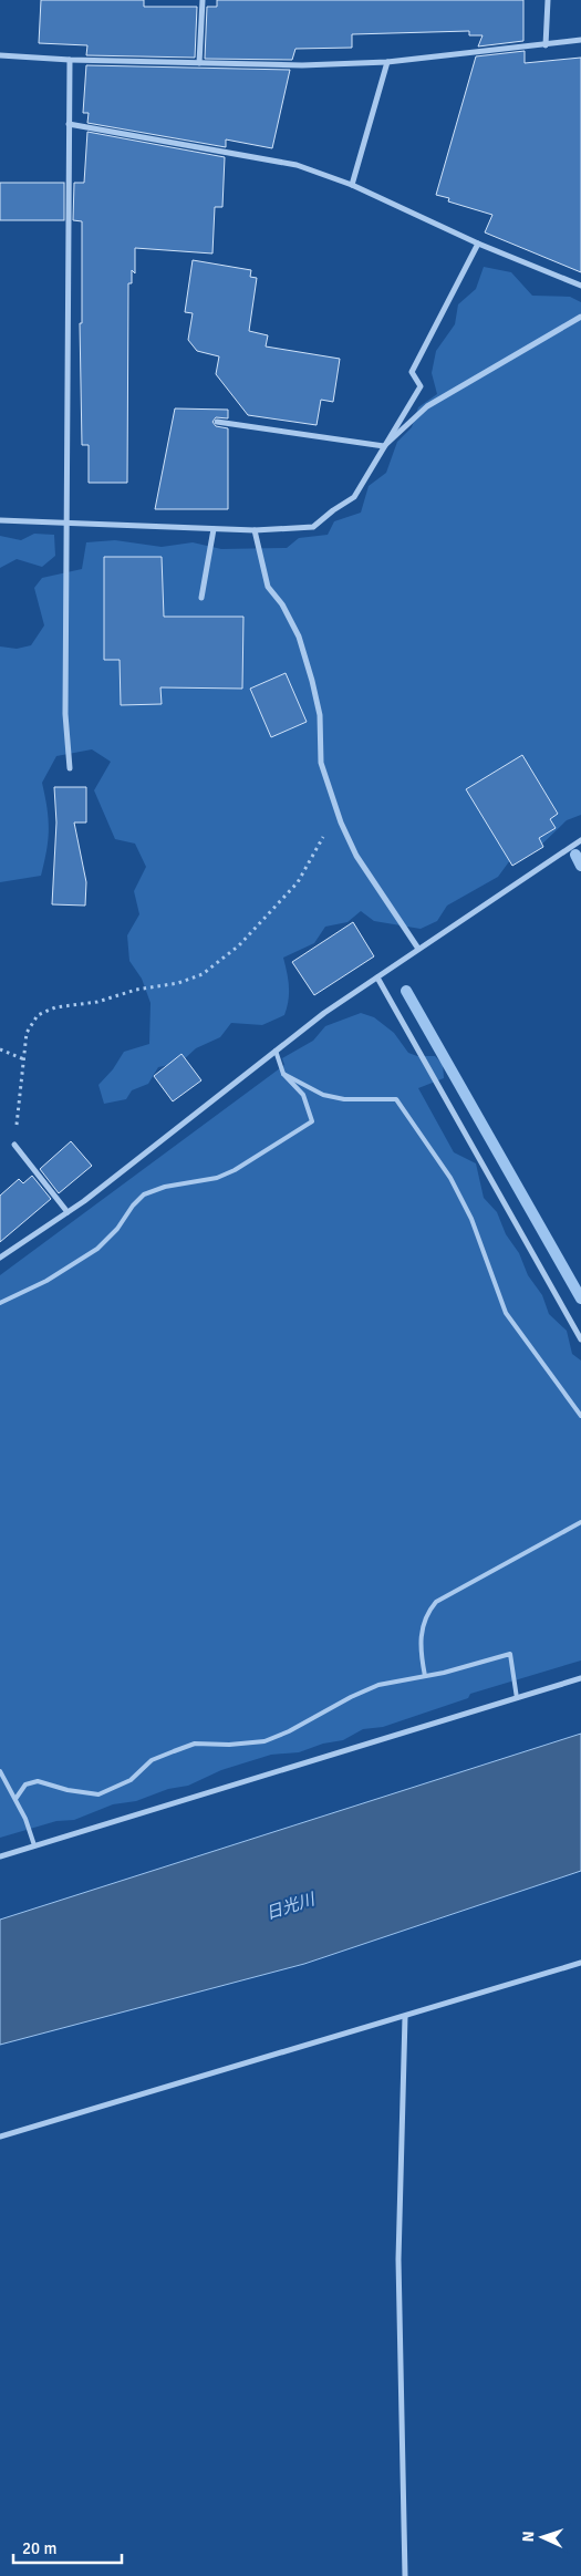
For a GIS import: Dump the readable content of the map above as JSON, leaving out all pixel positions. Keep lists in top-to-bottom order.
{
  "water": ["日光川"],
  "scale_bar": "20 m",
  "north": "left"
}
